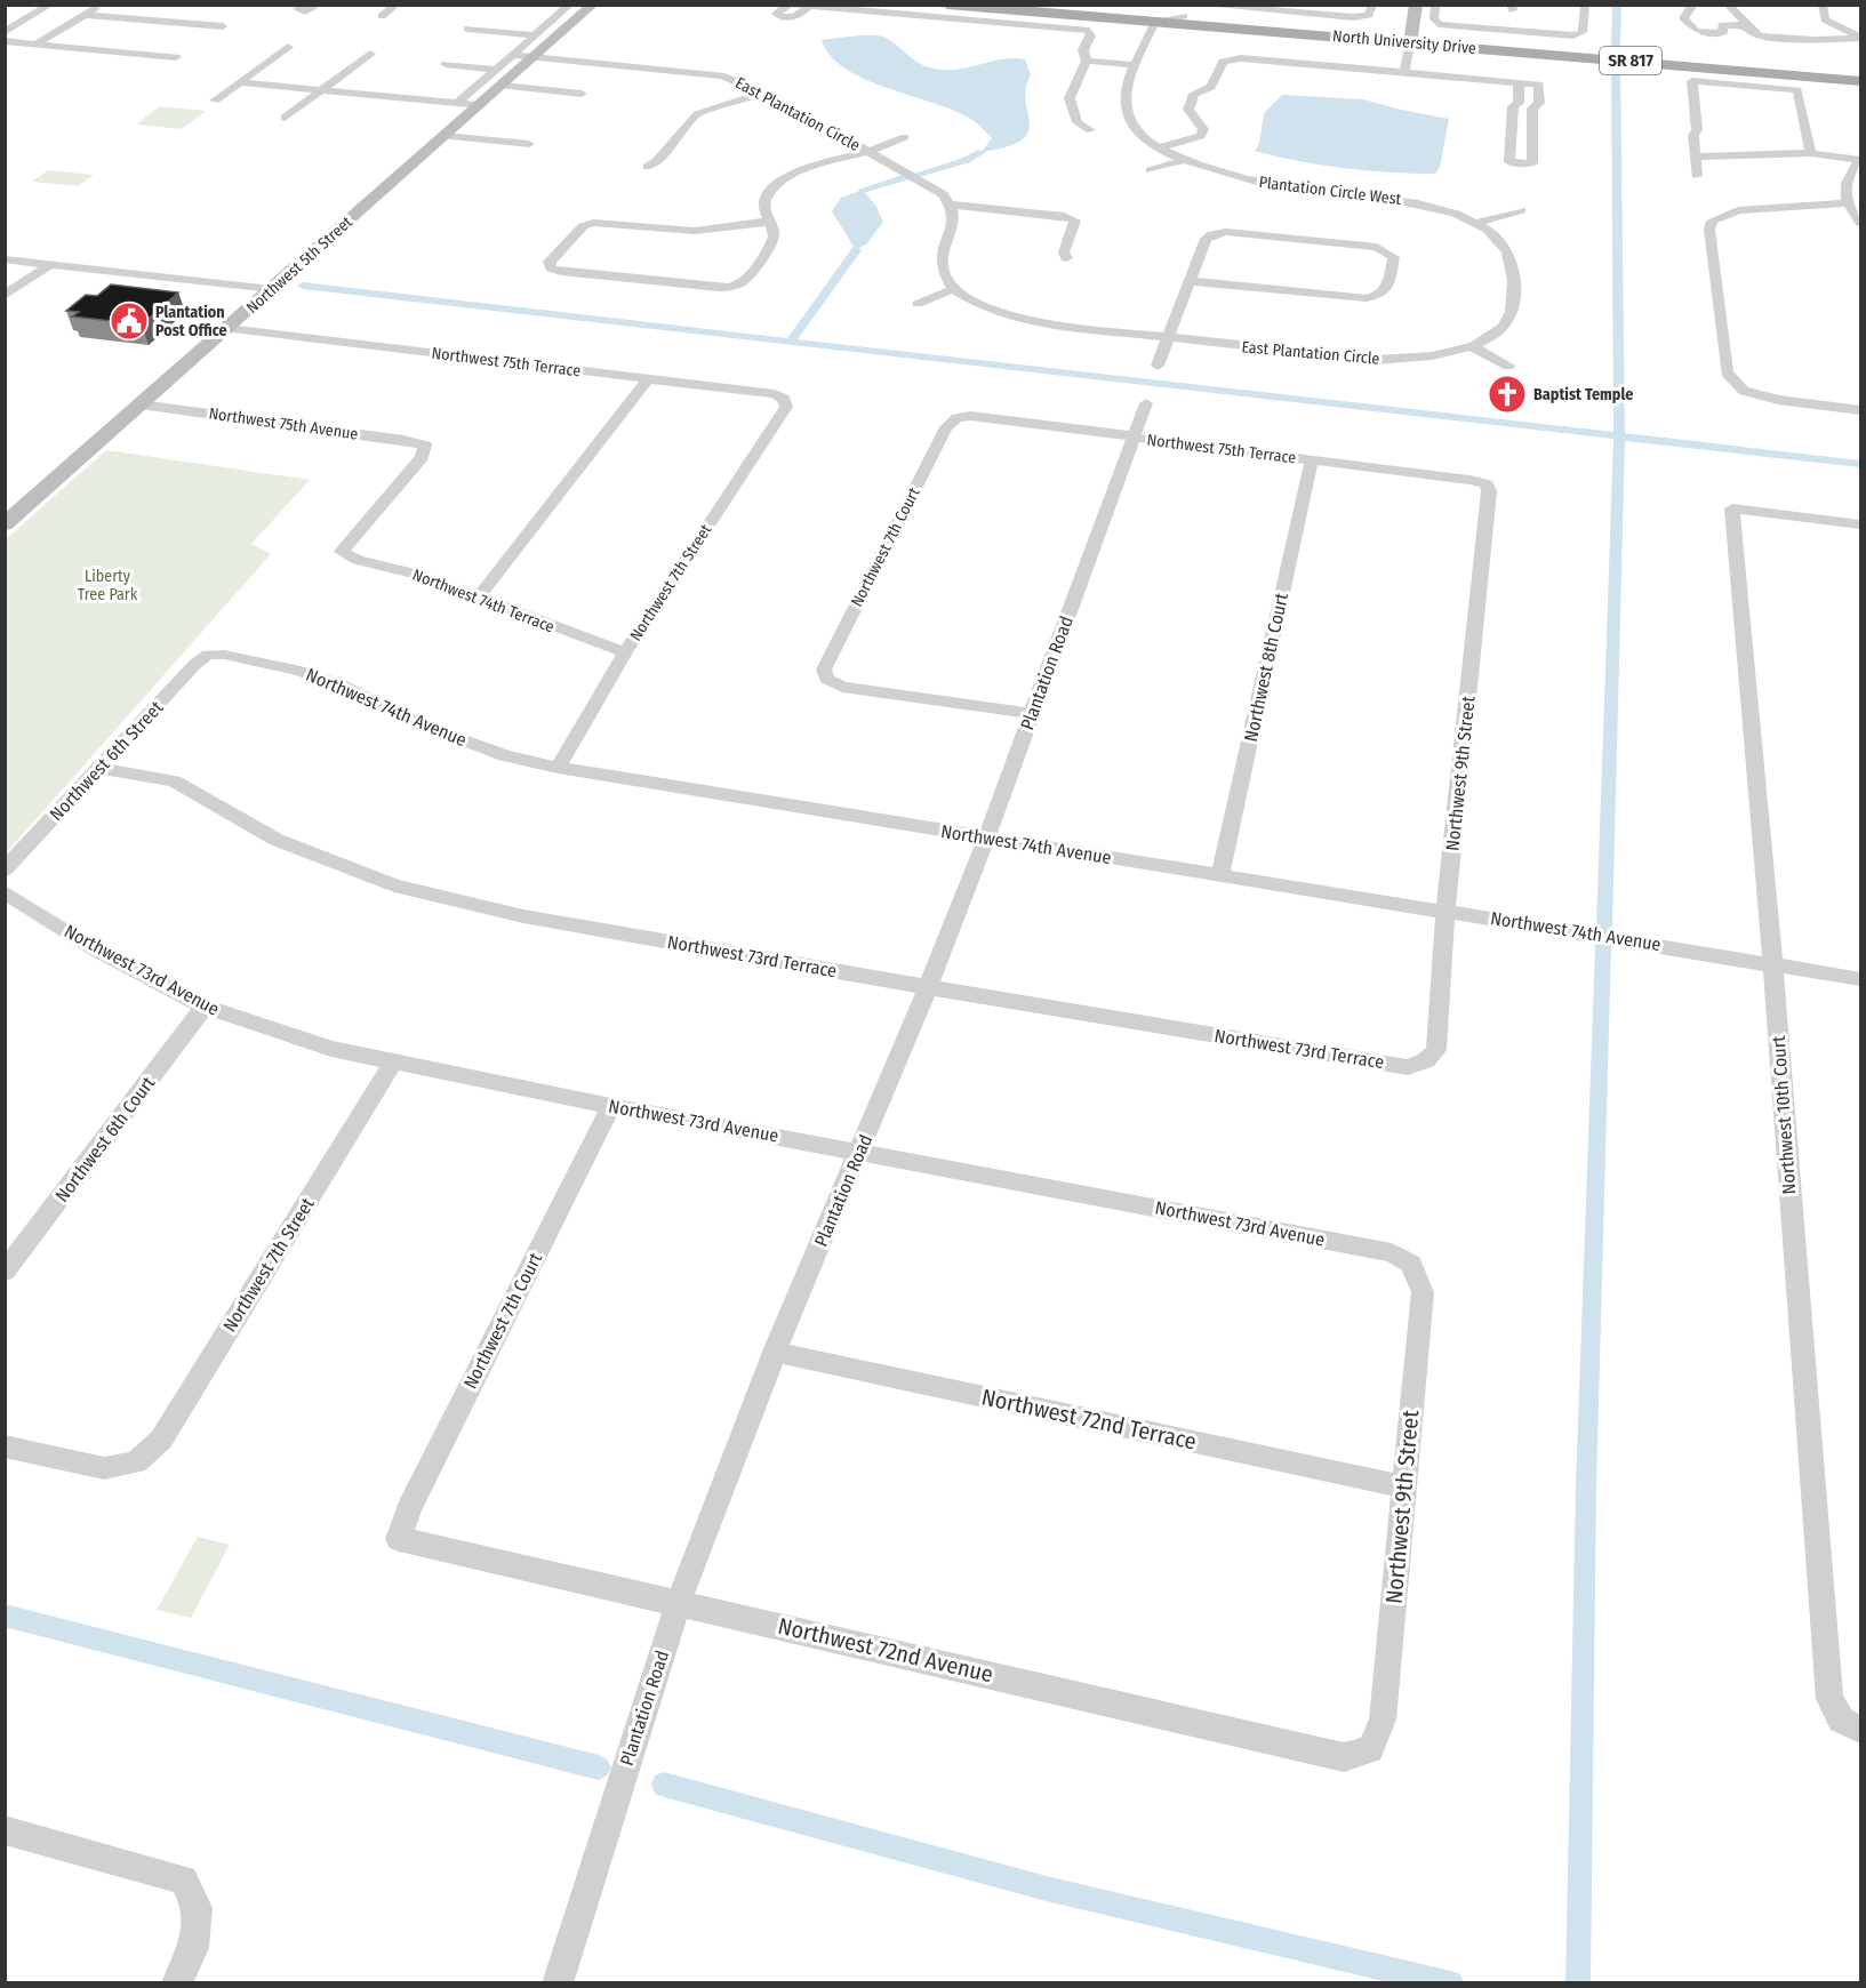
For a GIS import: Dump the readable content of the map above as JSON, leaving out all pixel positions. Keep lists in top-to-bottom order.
{
  "streets": {
    "main road": ["North University Drive", "SR 817"],
    "street": [
      "East Plantation Circle",
      "Plantation Circle West",
      "Northwest 5th Street",
      "Northwest 75th Terrace",
      "Northwest 75th Avenue",
      "Northwest 7th Court",
      "Northwest 7th Street",
      "Northwest 74th Terrace",
      "Northwest 8th Court",
      "Plantation Road",
      "Northwest 74th Avenue",
      "Northwest 6th Street",
      "Northwest 9th Street",
      "Northwest 73rd Terrace",
      "Northwest 73rd Avenue",
      "Northwest 10th Court",
      "Northwest 6th Court",
      "Northwest 72nd Terrace",
      "Northwest 72nd Avenue"
    ]
  },
  "crossings": [
    ["North University Drive", "Plantation Circle West"],
    ["East Plantation Circle", "Plantation Circle West"],
    ["East Plantation Circle", "Northwest 5th Street"],
    ["Northwest 5th Street", "Northwest 75th Terrace"],
    ["Northwest 5th Street", "Northwest 75th Avenue"],
    ["Northwest 75th Terrace", "Northwest 7th Court"],
    ["Northwest 75th Terrace", "Northwest 7th Street"],
    ["Northwest 75th Terrace", "Northwest 8th Court"],
    ["Northwest 75th Terrace", "Plantation Road"],
    ["Northwest 75th Terrace", "Northwest 9th Street"],
    ["Northwest 75th Avenue", "Northwest 74th Terrace"],
    ["Northwest 7th Court", "Plantation Road"],
    ["Northwest 7th Court", "Northwest 73rd Avenue"],
    ["Northwest 7th Court", "Northwest 72nd Avenue"],
    ["Northwest 7th Street", "Northwest 74th Terrace"],
    ["Northwest 7th Street", "Northwest 74th Avenue"],
    ["Northwest 7th Street", "Northwest 73rd Avenue"],
    ["Northwest 8th Court", "Northwest 74th Avenue"],
    ["Plantation Road", "Northwest 74th Avenue"],
    ["Plantation Road", "Northwest 73rd Terrace"],
    ["Plantation Road", "Northwest 73rd Avenue"],
    ["Plantation Road", "Northwest 72nd Terrace"],
    ["Plantation Road", "Northwest 72nd Avenue"],
    ["Northwest 74th Avenue", "Northwest 6th Street"],
    ["Northwest 74th Avenue", "Northwest 9th Street"],
    ["Northwest 74th Avenue", "Northwest 10th Court"],
    ["Northwest 6th Street", "Northwest 73rd Terrace"],
    ["Northwest 9th Street", "Northwest 73rd Terrace"],
    ["Northwest 9th Street", "Northwest 73rd Avenue"],
    ["Northwest 9th Street", "Northwest 72nd Terrace"],
    ["Northwest 9th Street", "Northwest 72nd Avenue"],
    ["Northwest 73rd Avenue", "Northwest 6th Court"]
  ],
  "parks": ["Liberty Tree Park"],
  "places": {
    "public building": ["Plantation Post Office"],
    "church": ["Baptist Temple"]
  }
}
